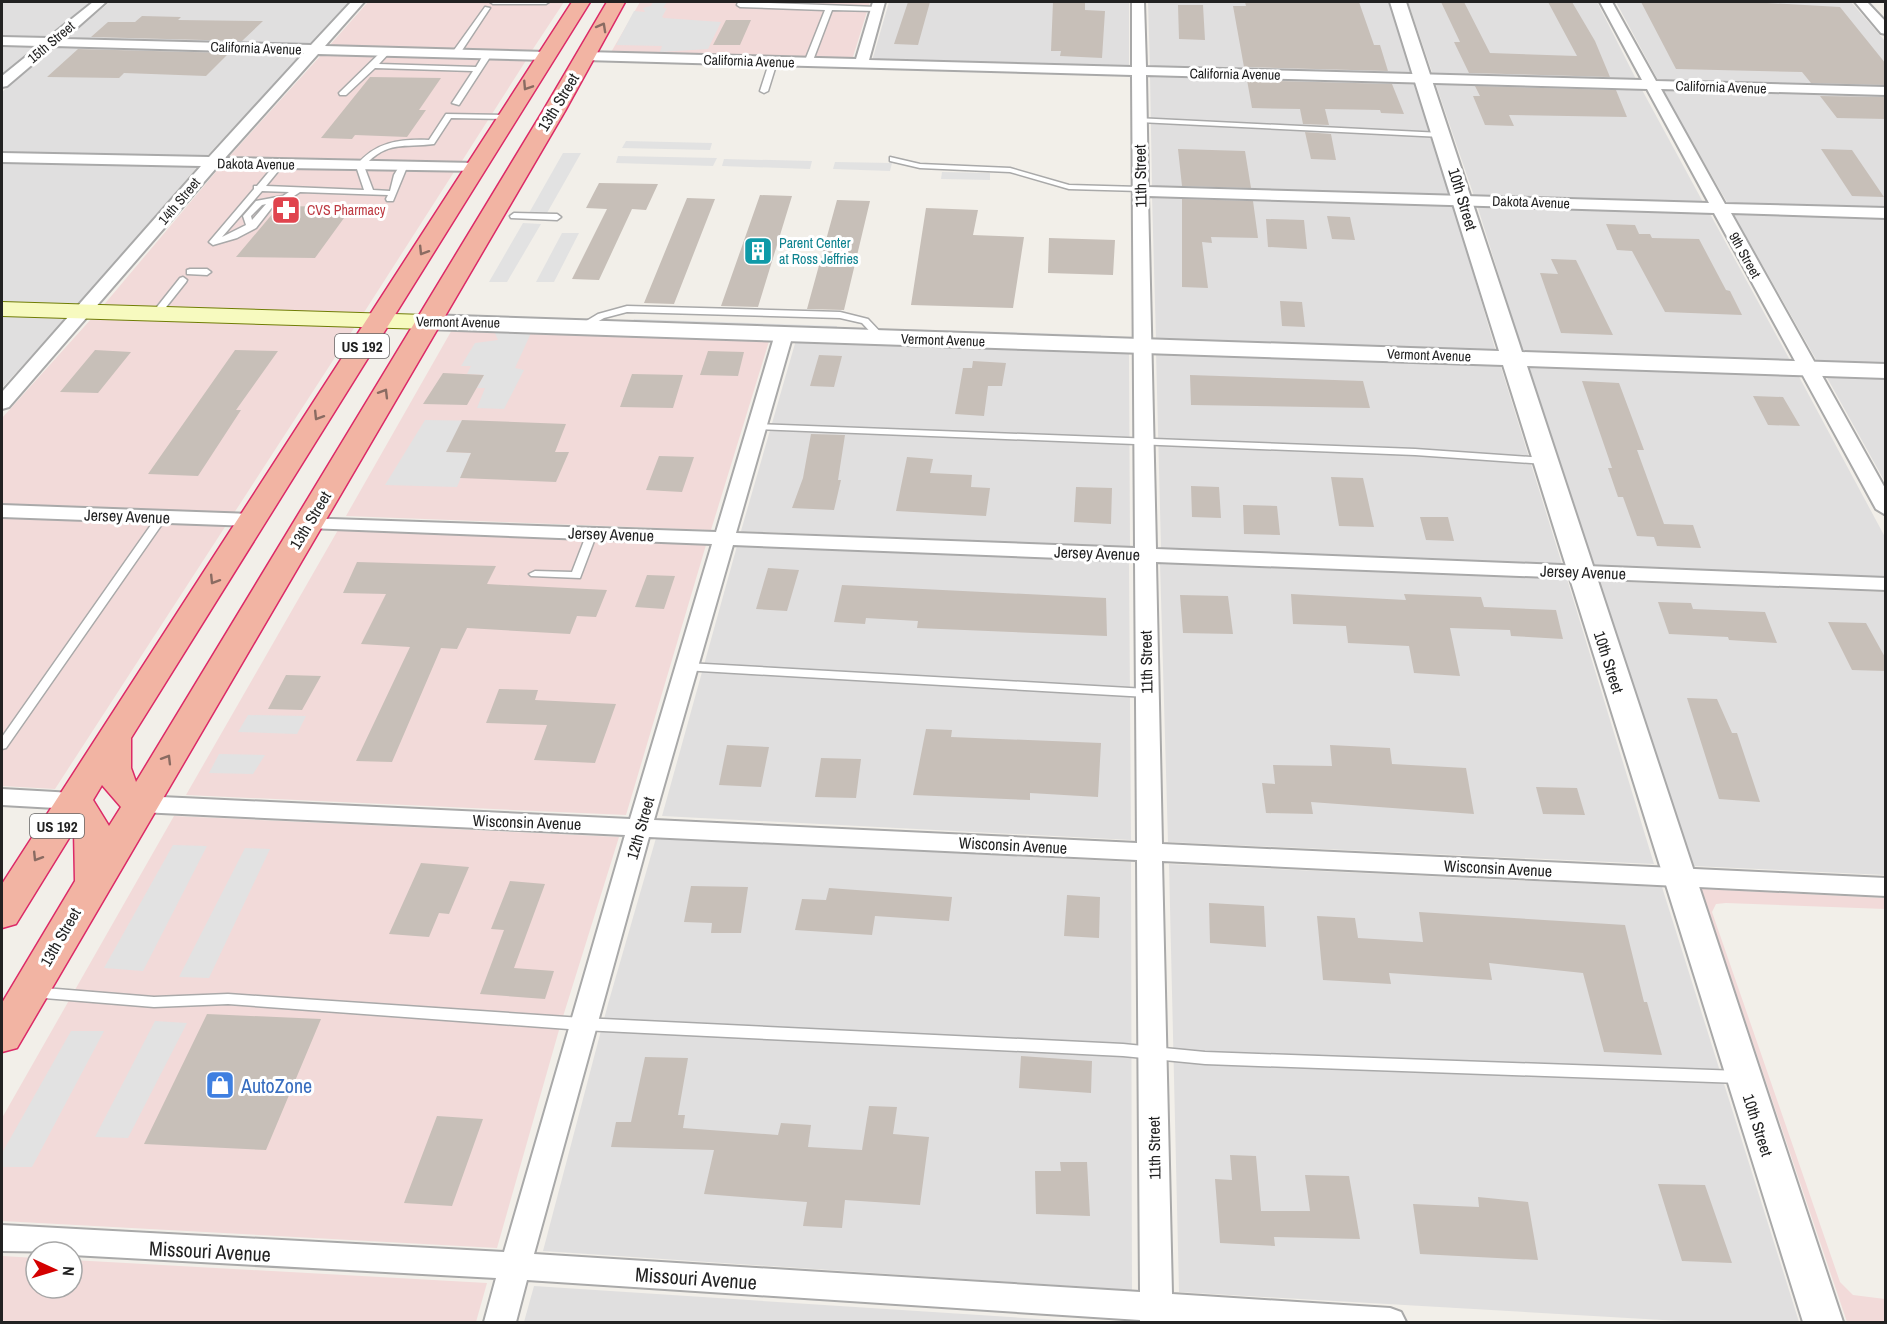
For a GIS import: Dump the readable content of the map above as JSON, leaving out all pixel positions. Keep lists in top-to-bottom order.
{
  "streets": {
    "highway": ["13th Street", "US 192"],
    "main road": ["Vermont Avenue"],
    "street": [
      "15th Street",
      "California Avenue",
      "Dakota Avenue",
      "11th Street",
      "10th Street",
      "14th Street",
      "9th Street",
      "Jersey Avenue",
      "Wisconsin Avenue",
      "12th Street",
      "Missouri Avenue"
    ]
  },
  "crossings": [
    ["15th Street", "California Avenue"],
    ["California Avenue", "13th Street"],
    ["California Avenue", "11th Street"],
    ["California Avenue", "10th Street"],
    ["California Avenue", "14th Street"],
    ["California Avenue", "9th Street"],
    ["13th Street", "Dakota Avenue"],
    ["13th Street", "Vermont Avenue"],
    ["13th Street", "Jersey Avenue"],
    ["13th Street", "Wisconsin Avenue"],
    ["Dakota Avenue", "11th Street"],
    ["Dakota Avenue", "10th Street"],
    ["Dakota Avenue", "14th Street"],
    ["Dakota Avenue", "9th Street"],
    ["11th Street", "Vermont Avenue"],
    ["11th Street", "Jersey Avenue"],
    ["11th Street", "Wisconsin Avenue"],
    ["11th Street", "Missouri Avenue"],
    ["10th Street", "Vermont Avenue"],
    ["10th Street", "Jersey Avenue"],
    ["10th Street", "Wisconsin Avenue"],
    ["14th Street", "Vermont Avenue"],
    ["9th Street", "Vermont Avenue"],
    ["Vermont Avenue", "12th Street"],
    ["Jersey Avenue", "12th Street"],
    ["Wisconsin Avenue", "12th Street"],
    ["12th Street", "Missouri Avenue"]
  ],
  "places": {
    "pharmacy": ["CVS Pharmacy"],
    "building": ["Parent Center at Ross Jeffries"],
    "shop": ["AutoZone"]
  },
  "north": "right"
}
